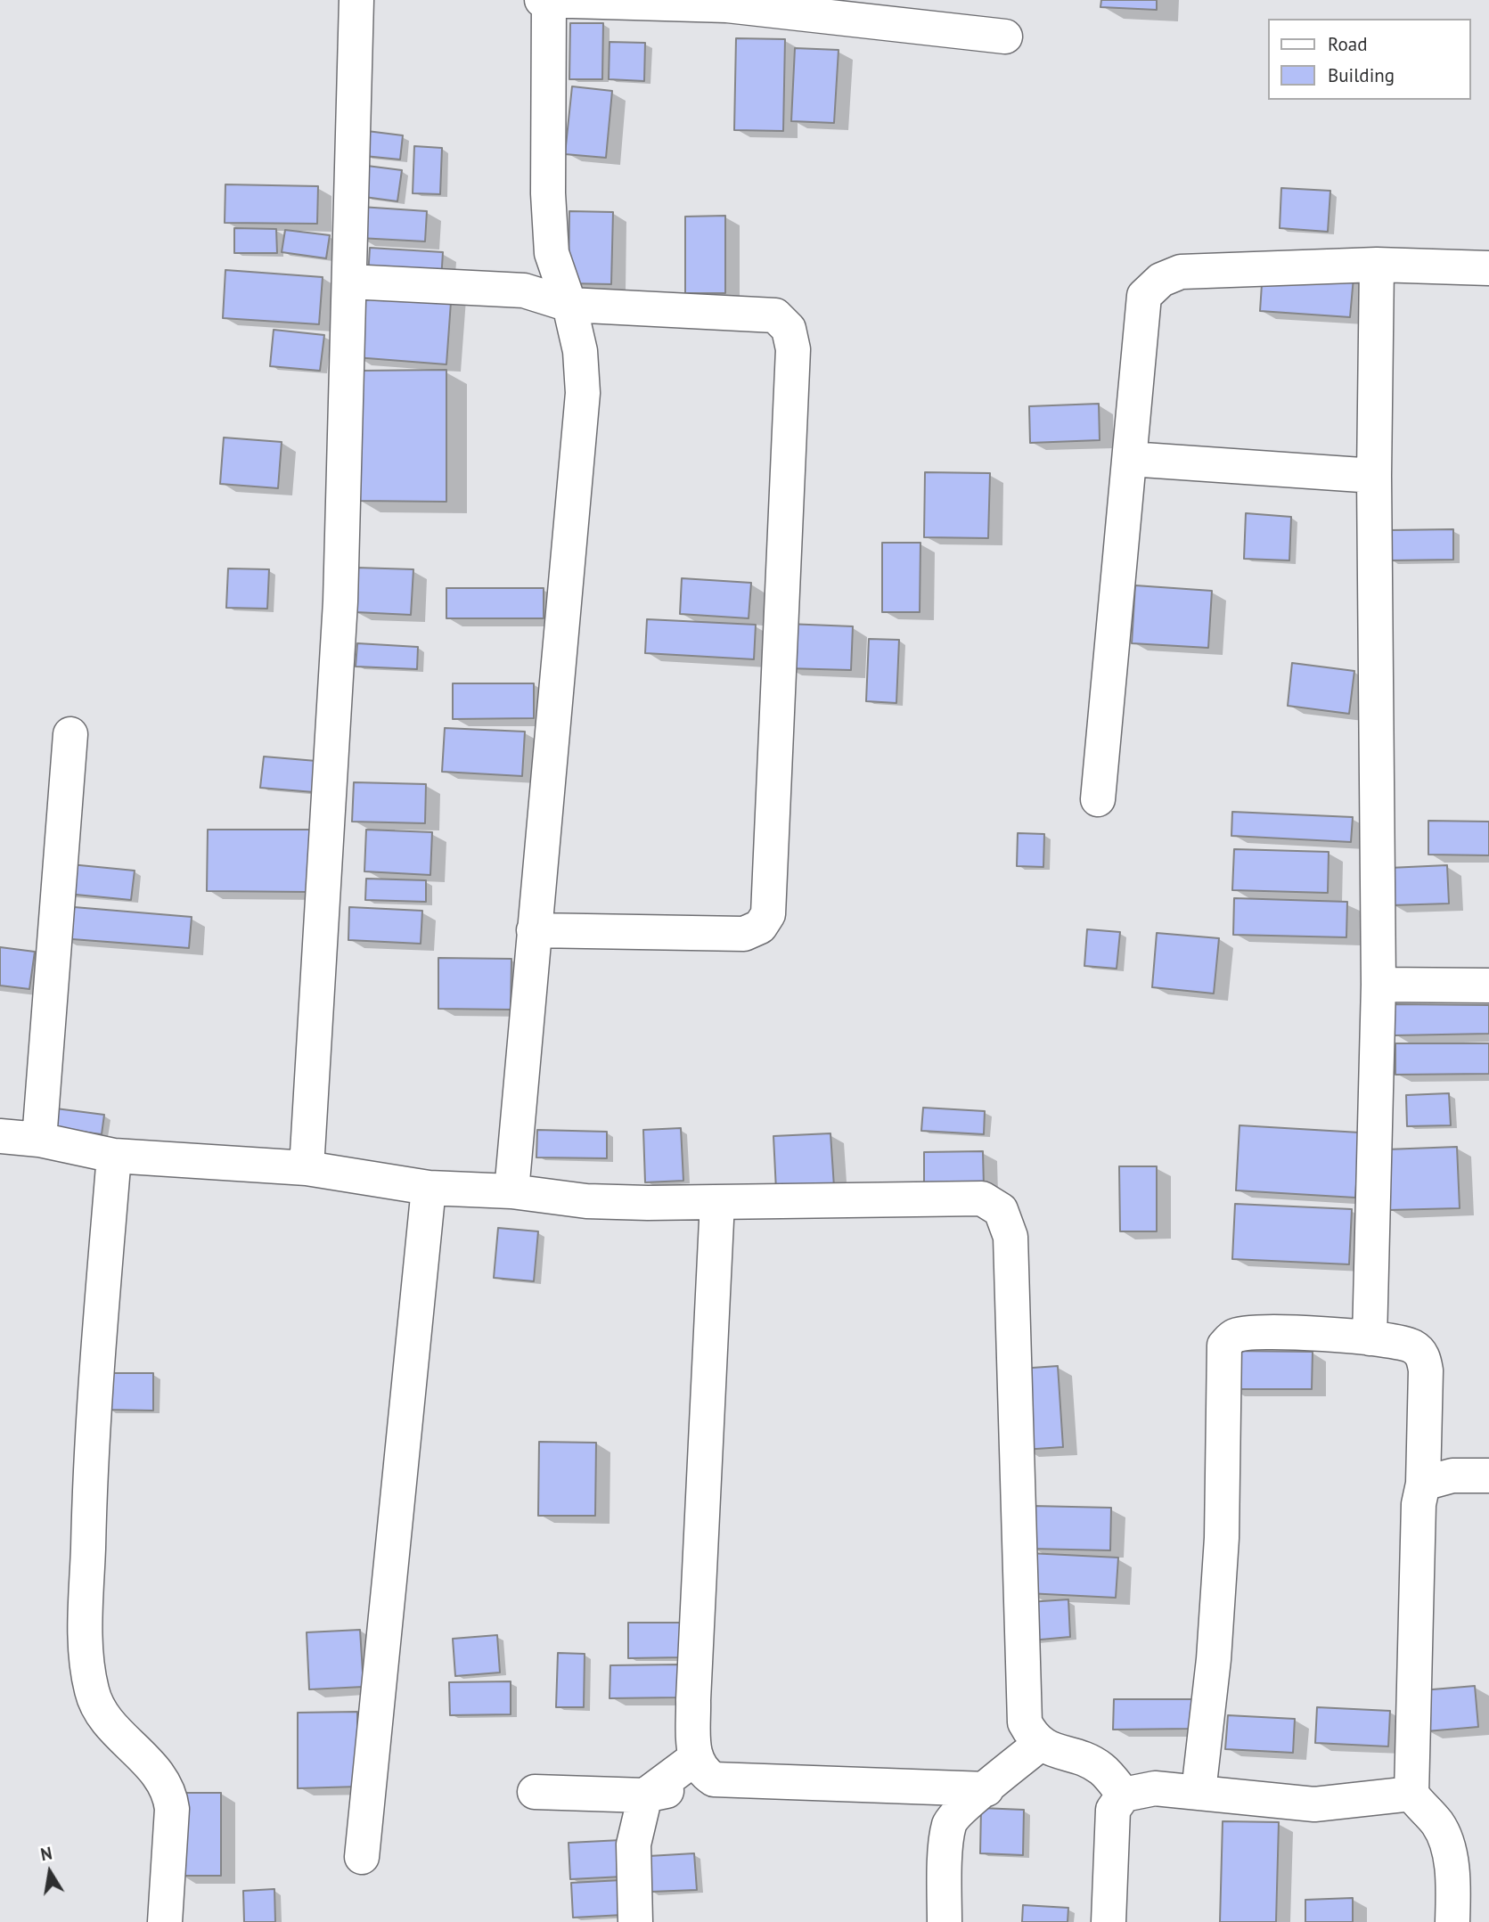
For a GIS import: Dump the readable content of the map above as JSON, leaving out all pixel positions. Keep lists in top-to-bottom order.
{
  "legend": ["Road", "Building"],
  "north": "top"
}
